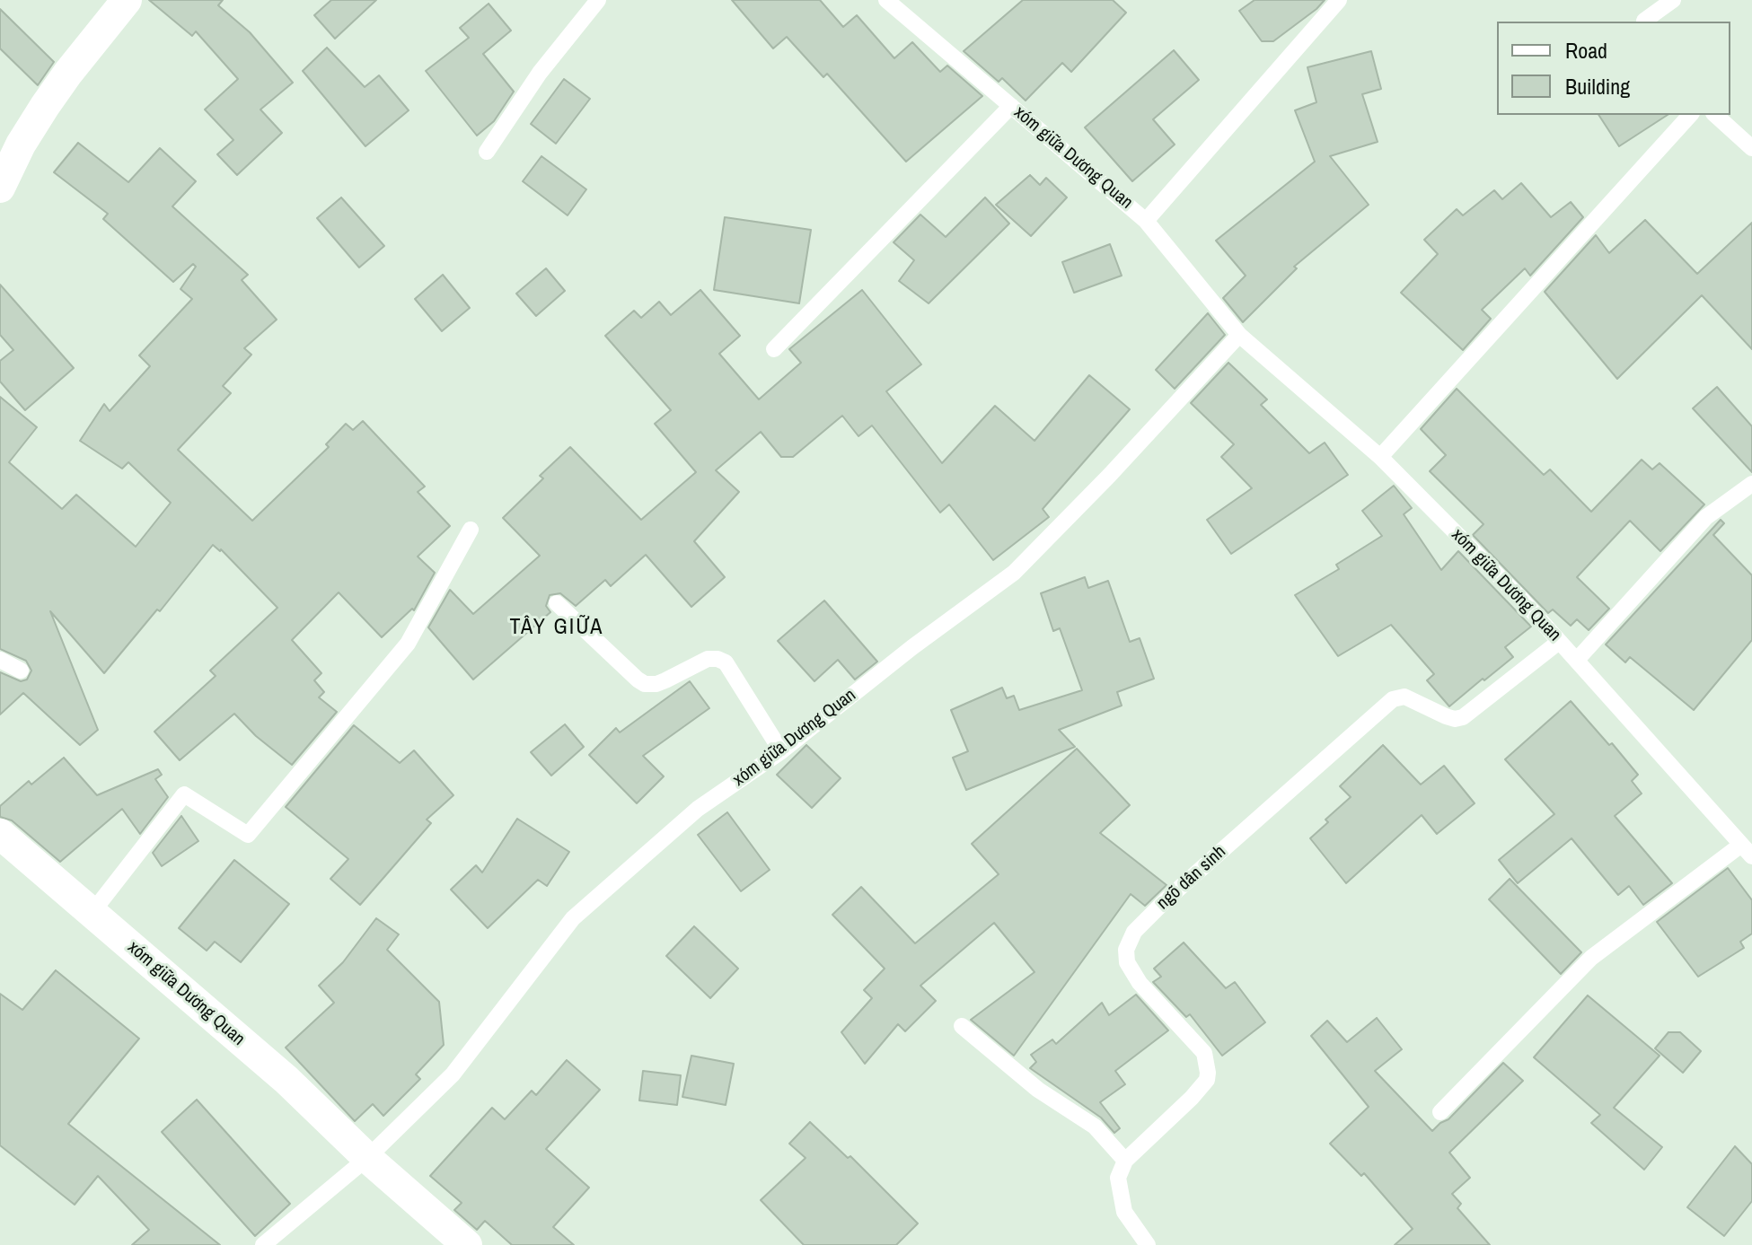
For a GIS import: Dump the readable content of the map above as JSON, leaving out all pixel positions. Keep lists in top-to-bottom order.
{
  "streets": {
    "street": ["xóm giữa Dương Quan"],
    "lane": ["ngõ dân sinh"]
  },
  "crossings": [
    ["xóm giữa Dương Quan", "ngõ dân sinh"]
  ],
  "districts": ["TÂY GIỮA"],
  "legend": ["Road", "Building"]
}
